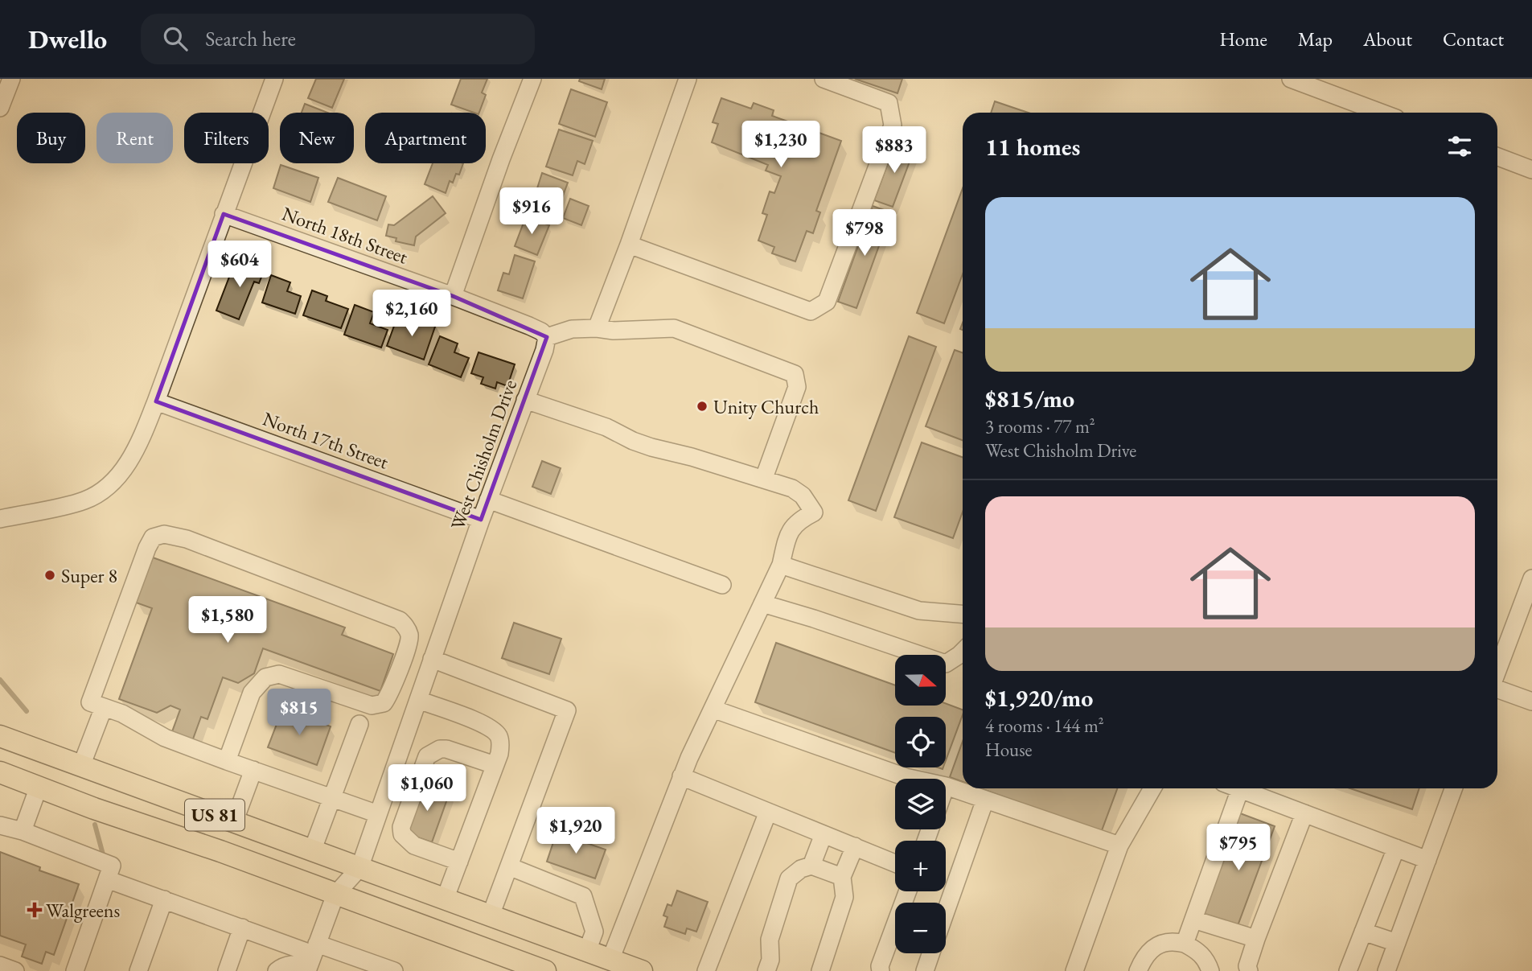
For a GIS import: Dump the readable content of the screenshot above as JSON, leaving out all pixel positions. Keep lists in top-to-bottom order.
{
  "streets": {
    "main road": ["US 81"],
    "street": ["North 18th Street", "North 17th Street", "West Chisholm Drive"]
  },
  "crossings": [
    ["North 17th Street", "West Chisholm Drive"],
    ["West Chisholm Drive", "US 81"]
  ],
  "places": {
    "other": ["Unity Church", "Super 8"],
    "health": ["Walgreens"]
  },
  "north": "right",
  "page": {
    "header": "Dwello",
    "search": "Search here",
    "nav": [
      "Home",
      "Map",
      "About",
      "Contact"
    ],
    "chip": [
      "Buy",
      "Rent",
      "Filters",
      "New",
      "Apartment"
    ],
    "heading": "11 homes",
    "price": [
      "$1,230",
      "$883",
      "$916",
      "$798",
      "$604",
      "$2,160",
      "$1,580",
      "$815",
      "$1,060",
      "$1,920",
      "$795"
    ],
    "list": [
      {
        "name": "$815/mo",
        "note": "3 rooms · 77 m² · West Chisholm Drive"
      },
      {
        "name": "$1,920/mo",
        "note": "4 rooms · 144 m² · House"
      }
    ],
    "map_buttons": ["+", "−"]
  }
}
